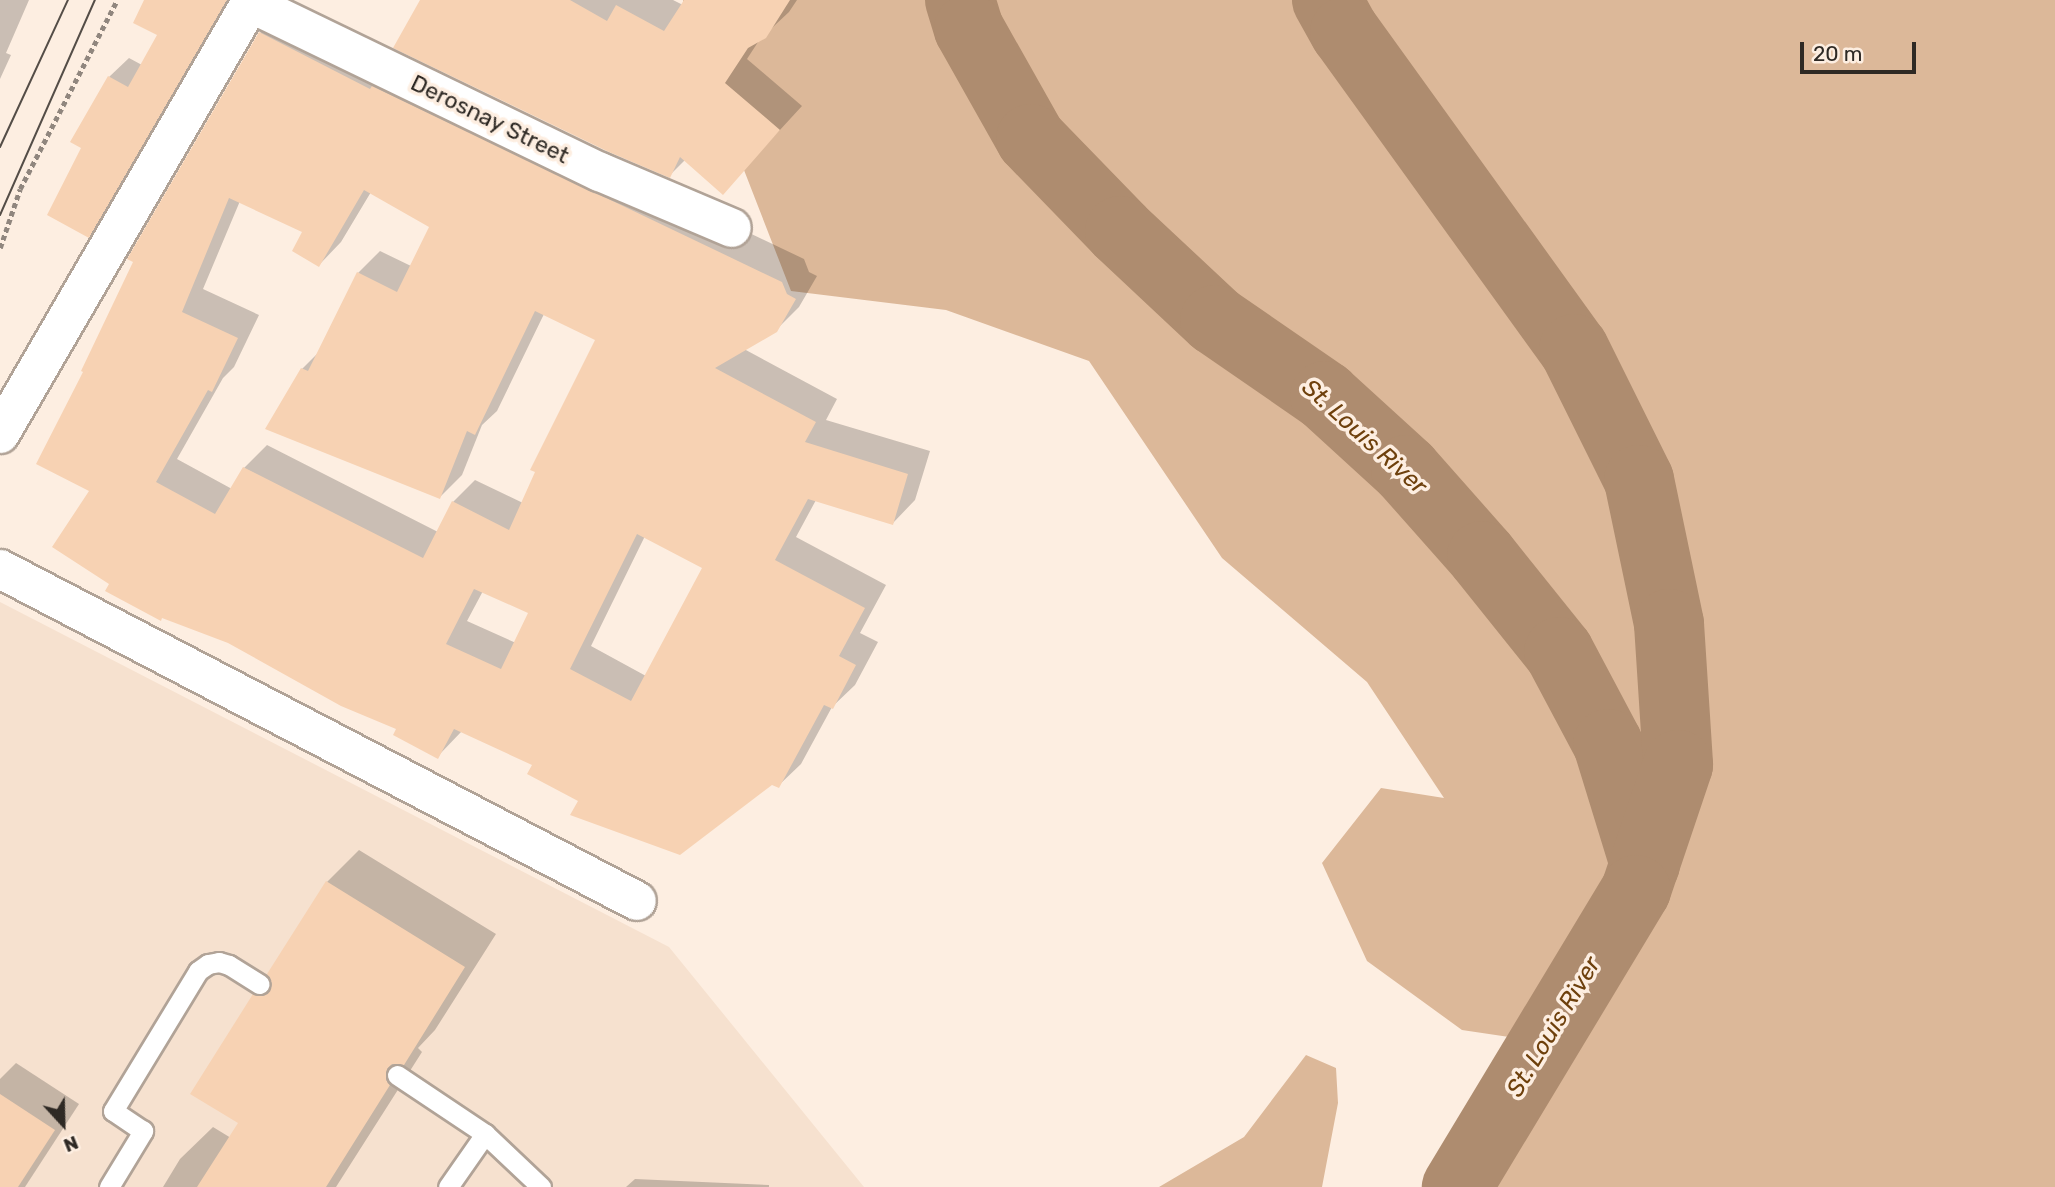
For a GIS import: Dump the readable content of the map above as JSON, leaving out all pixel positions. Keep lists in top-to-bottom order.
{
  "streets": {
    "street": ["Derosnay Street"]
  },
  "water": ["St. Louis River"],
  "scale_bar": "20 m",
  "north": "bottom"
}
